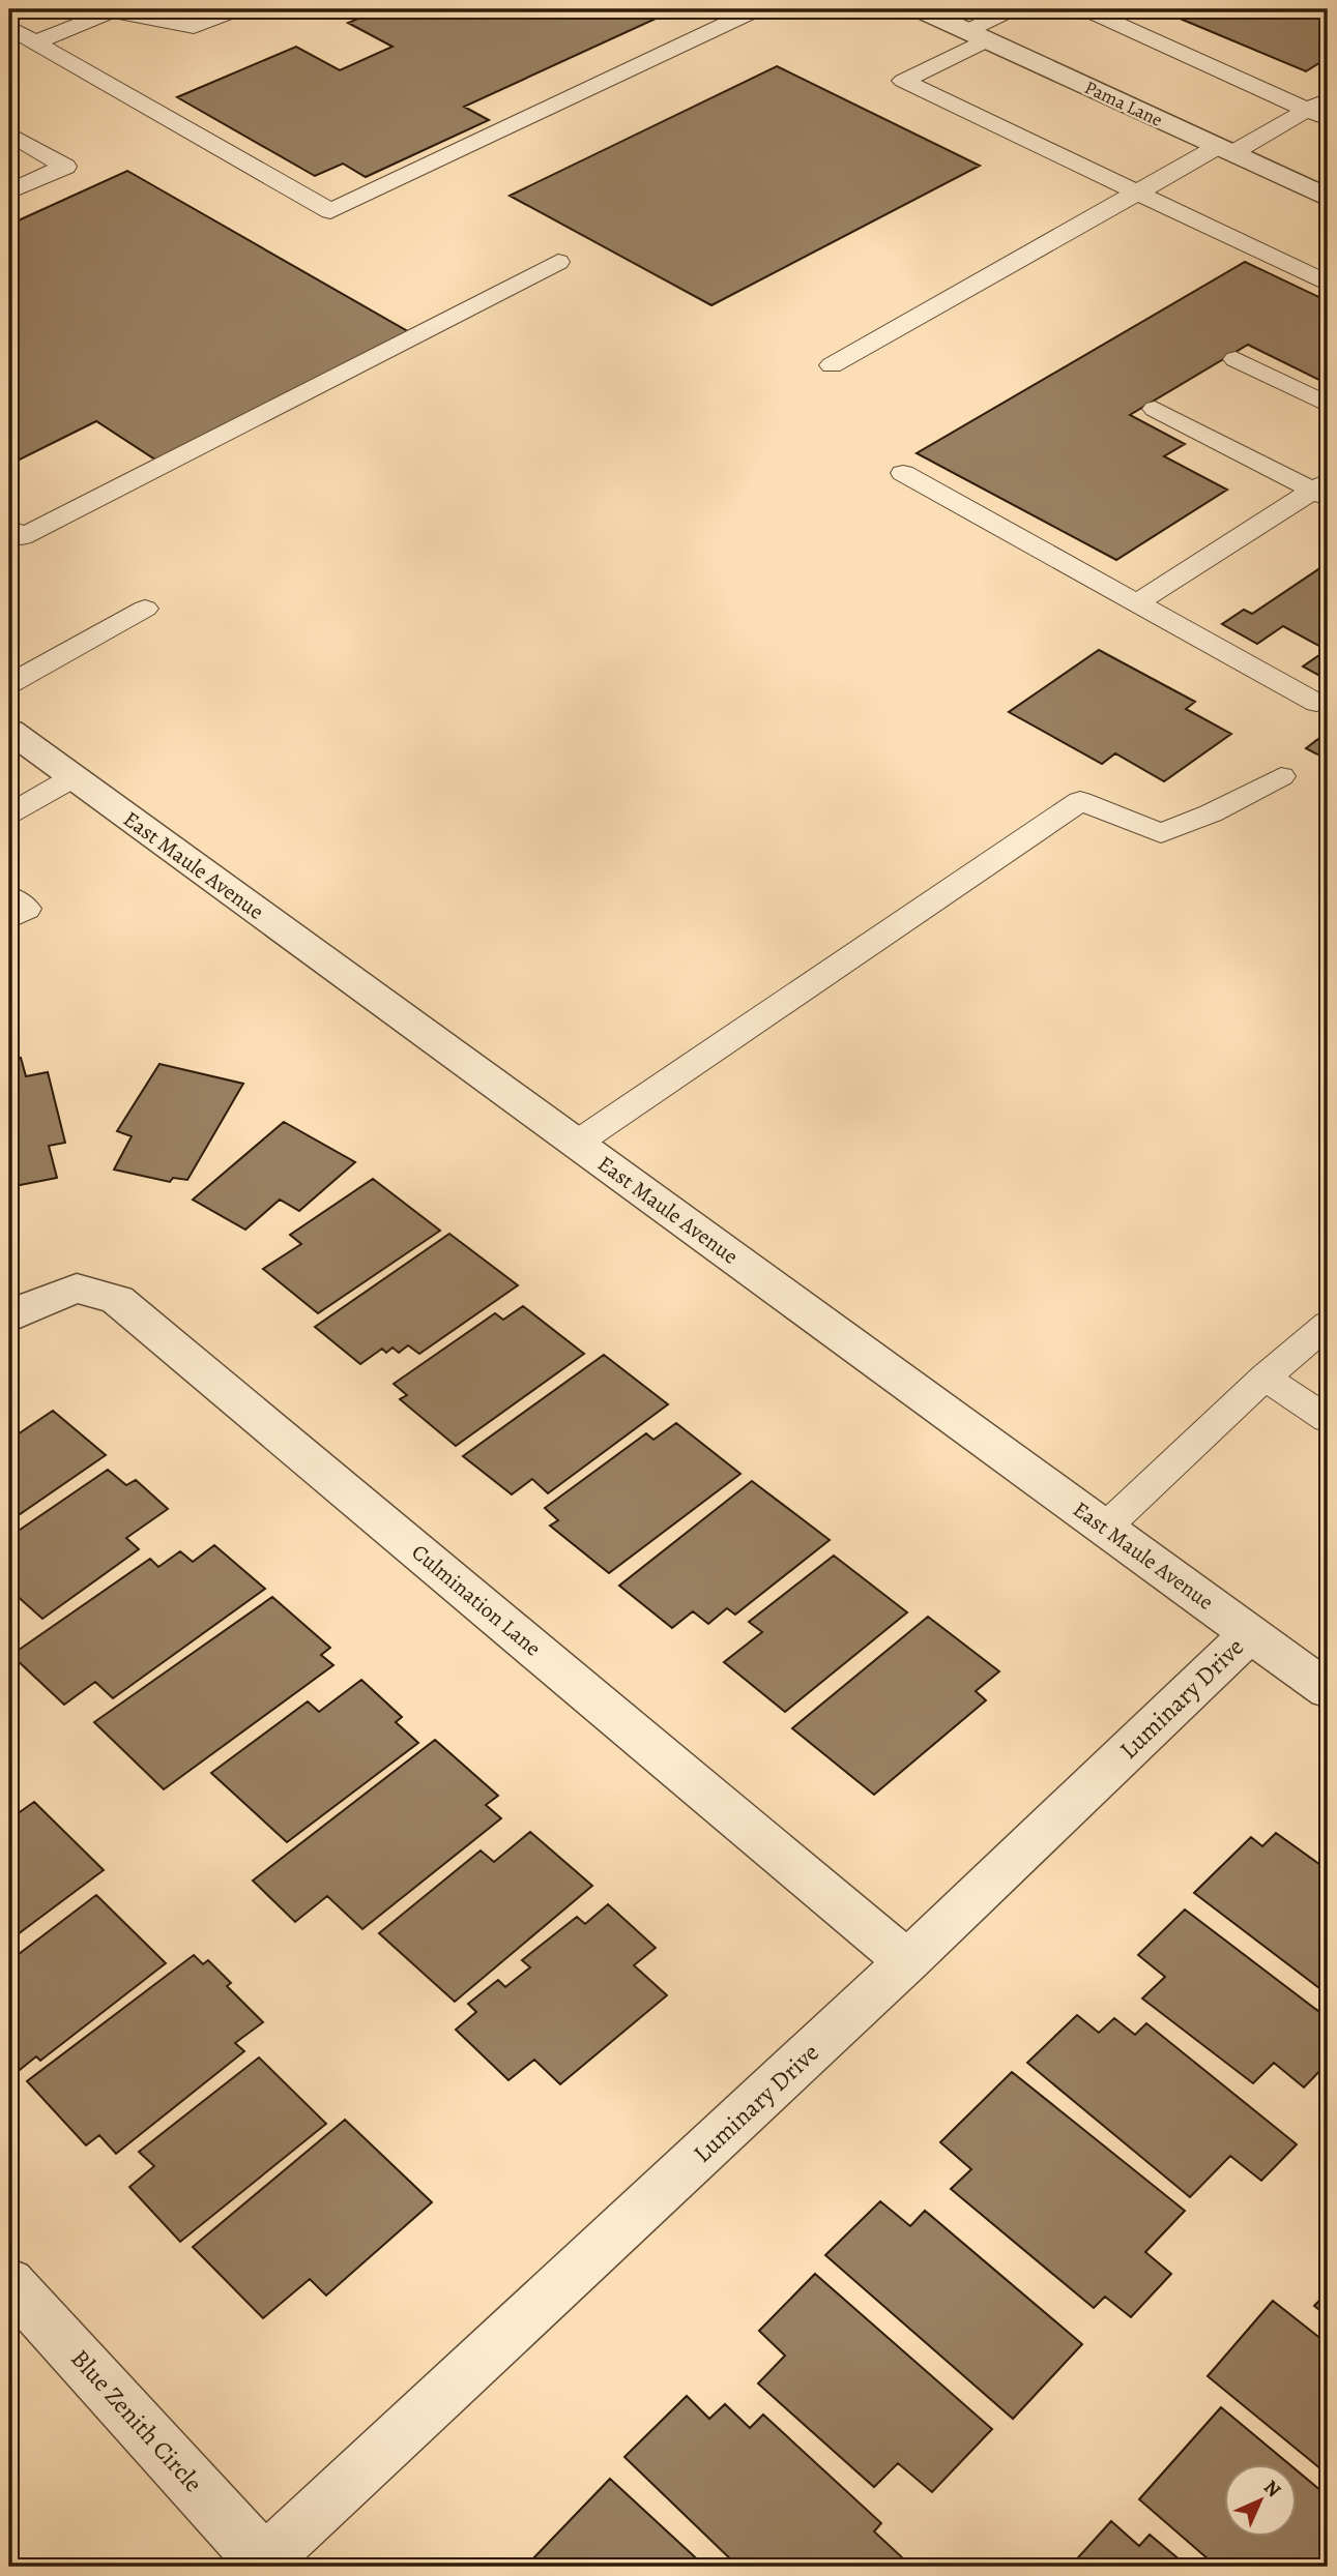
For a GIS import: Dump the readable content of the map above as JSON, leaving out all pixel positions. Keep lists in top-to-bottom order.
{
  "streets": {
    "street": [
      "Pama Lane",
      "East Maule Avenue",
      "Culmination Lane",
      "Luminary Drive",
      "Blue Zenith Circle"
    ]
  },
  "crossings": [
    ["East Maule Avenue", "Luminary Drive"],
    ["Culmination Lane", "Luminary Drive"],
    ["Luminary Drive", "Blue Zenith Circle"]
  ],
  "north": "top right"
}
